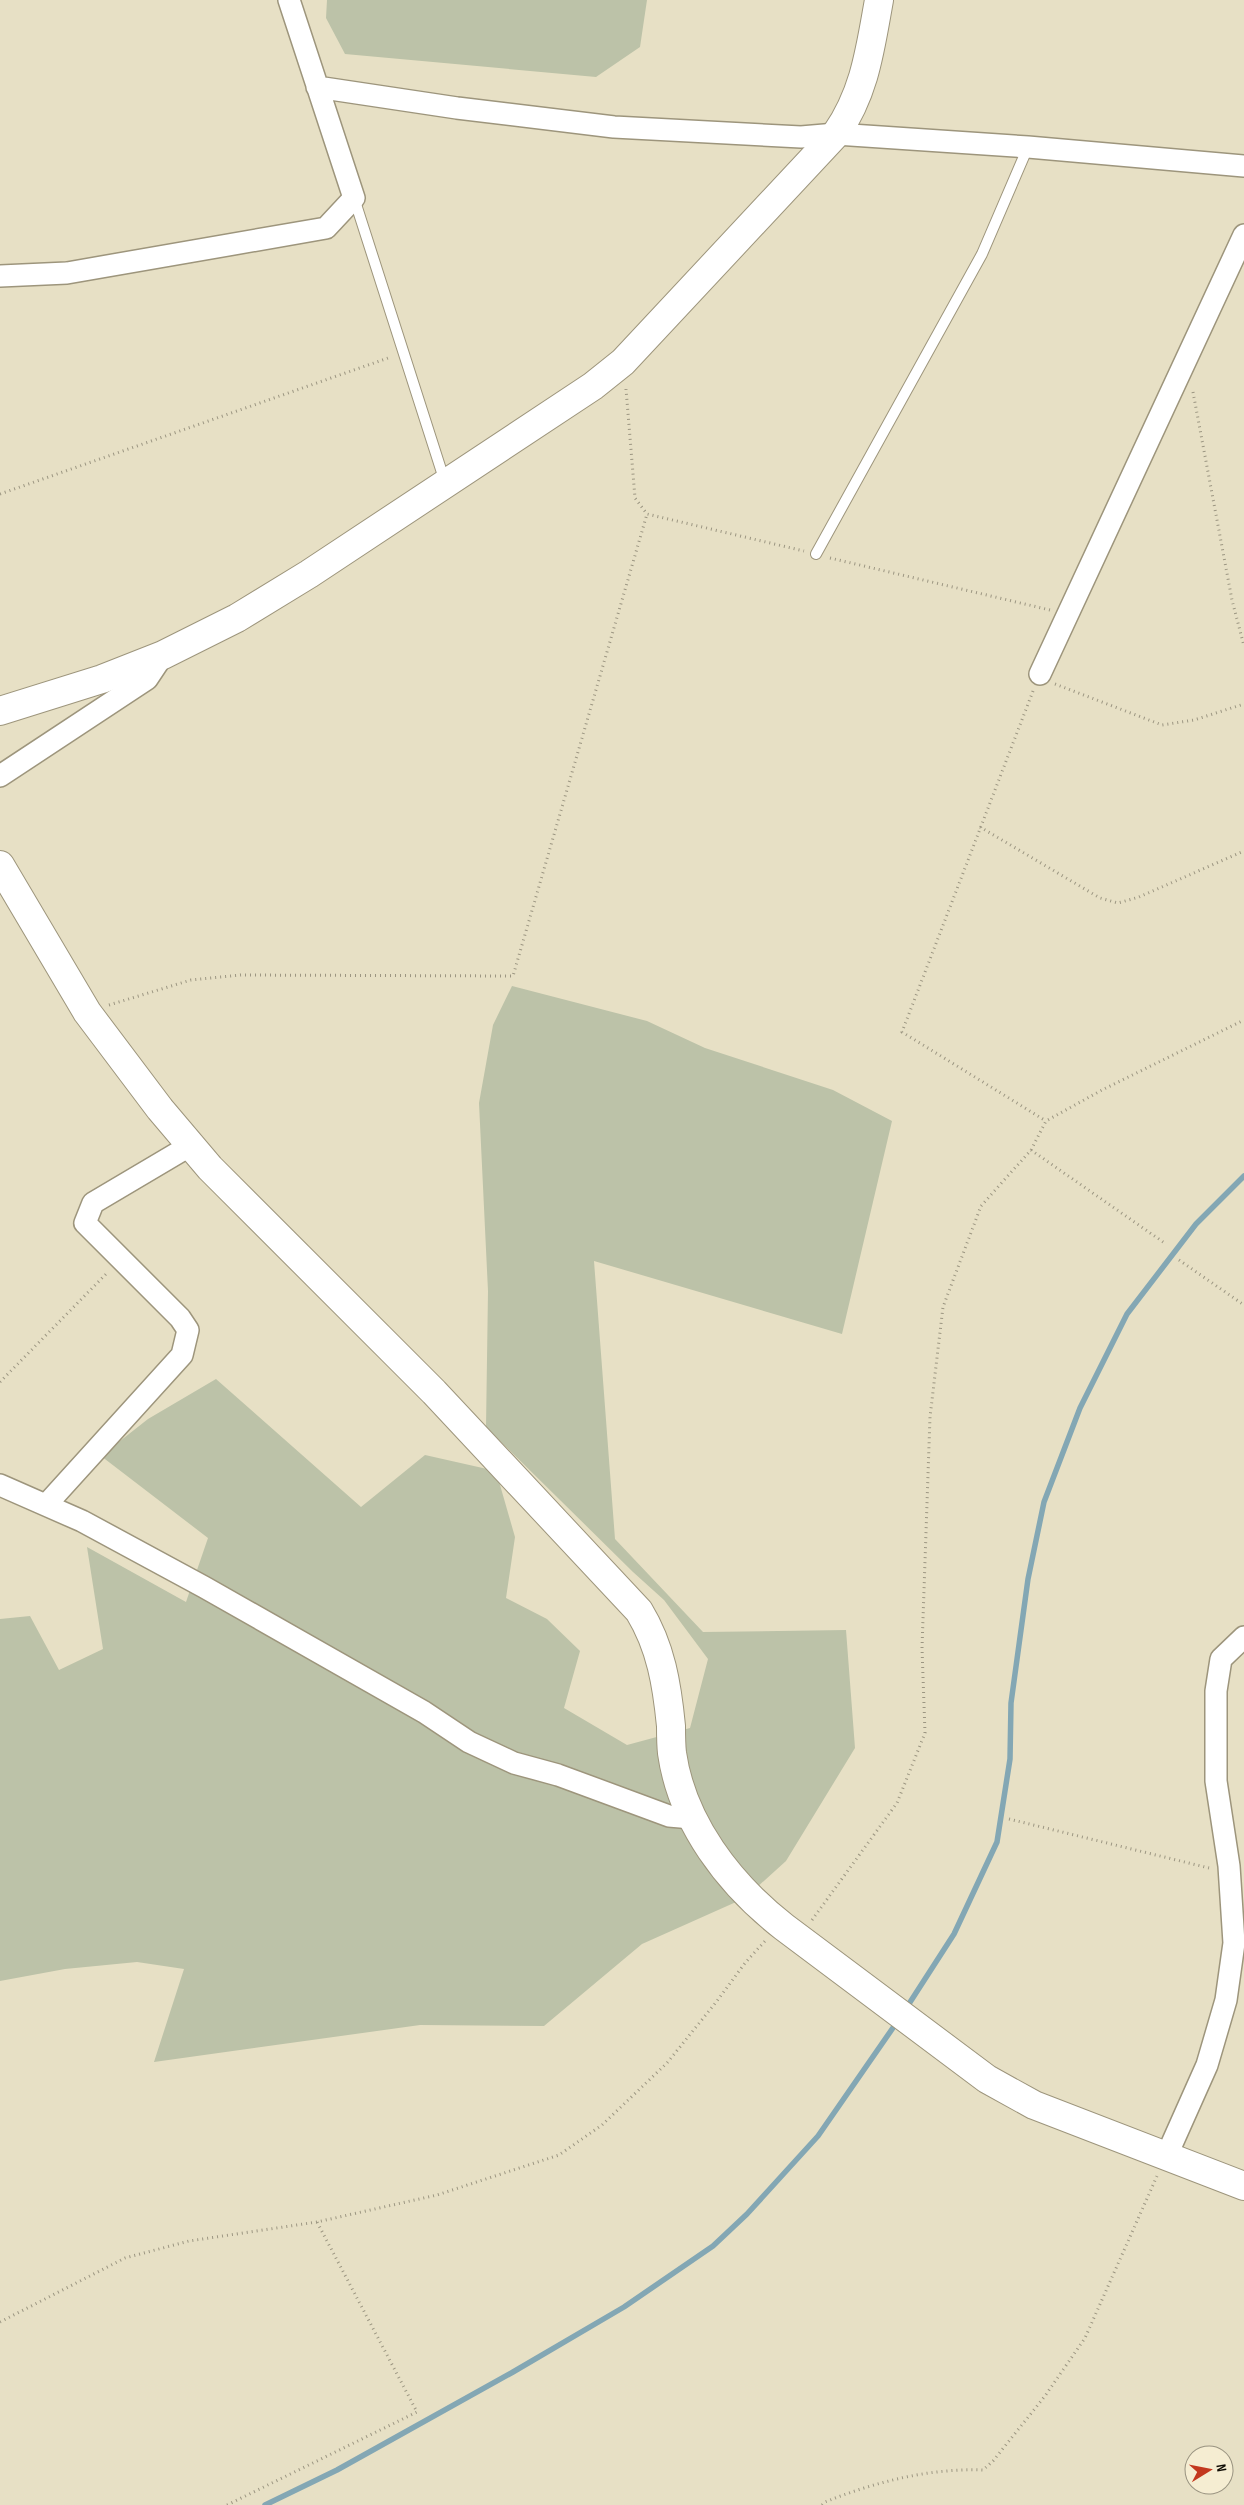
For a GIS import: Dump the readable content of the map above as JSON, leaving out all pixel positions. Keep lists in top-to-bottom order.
{
  "north": "right"
}
